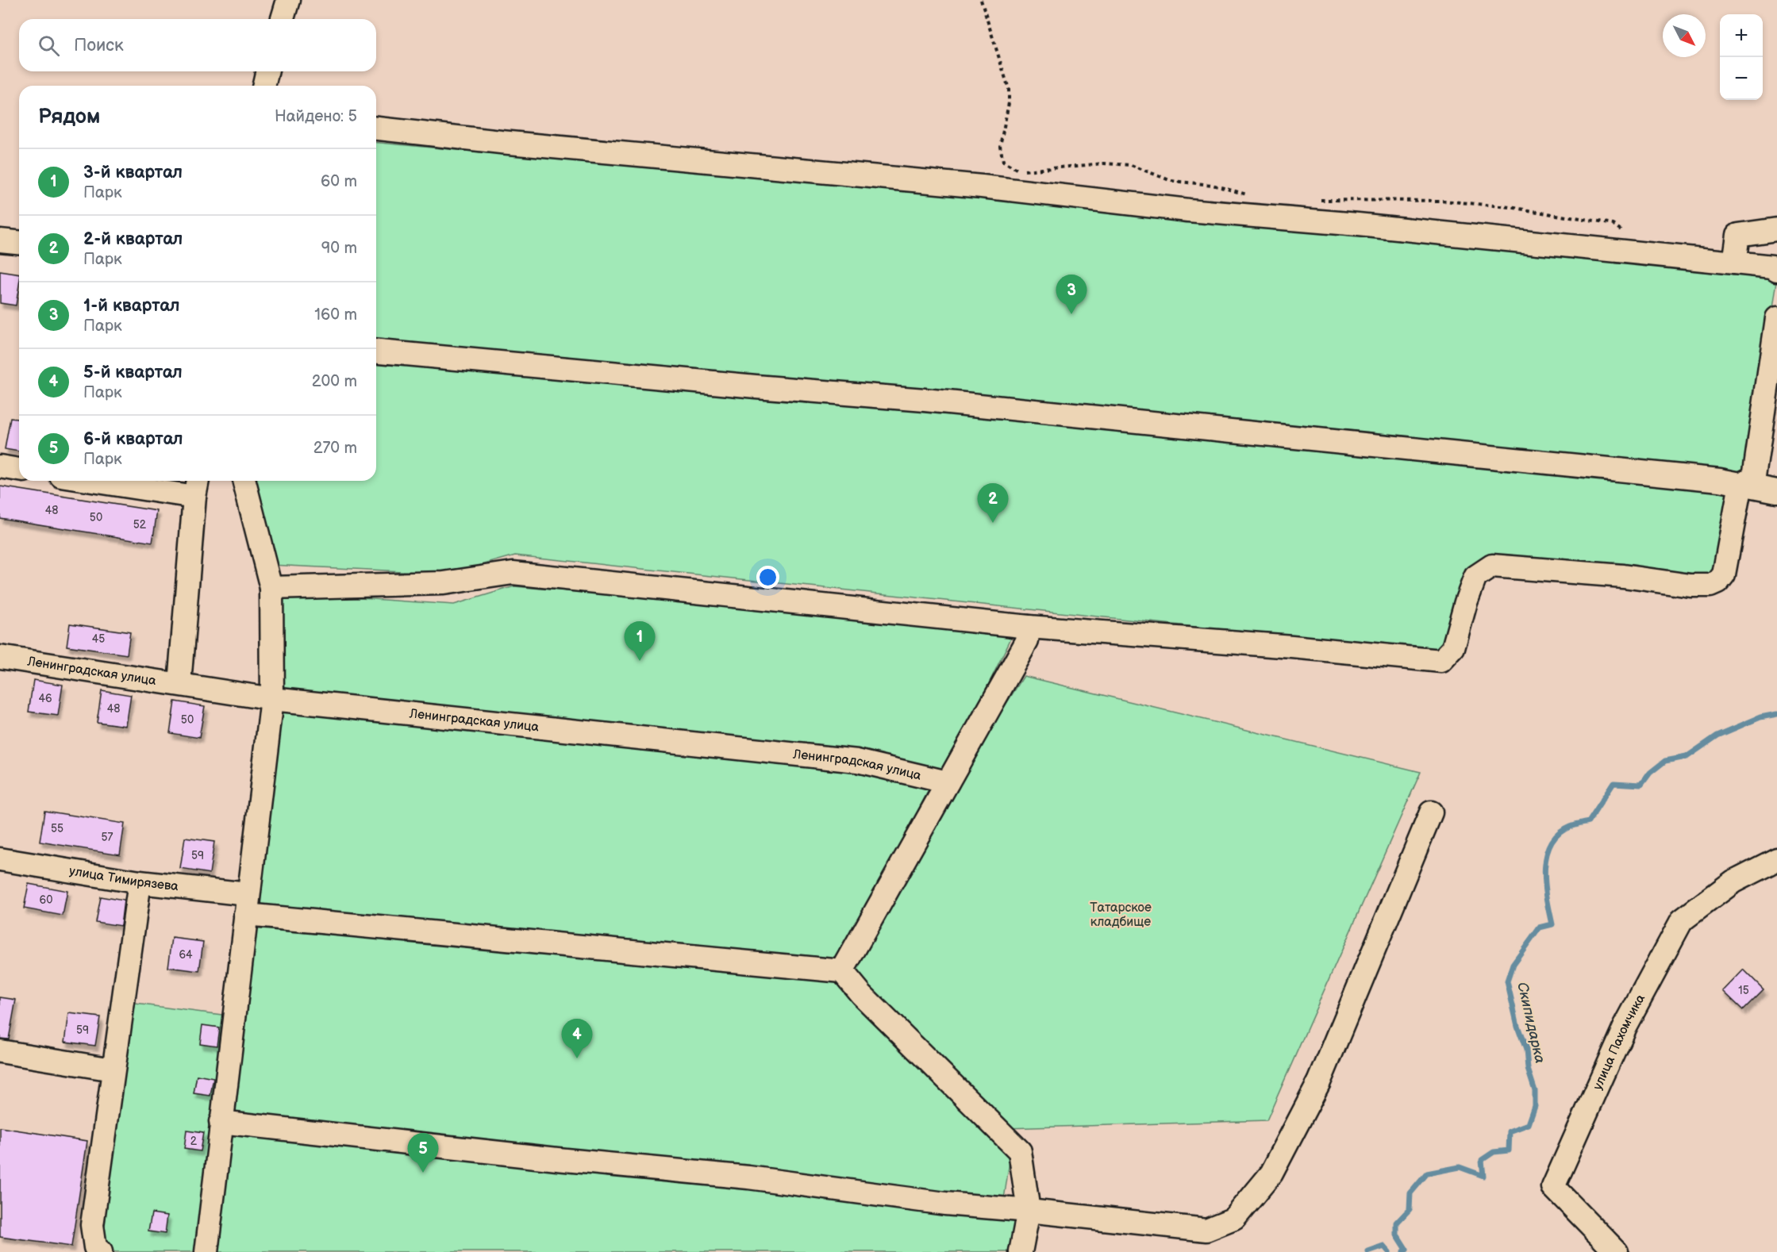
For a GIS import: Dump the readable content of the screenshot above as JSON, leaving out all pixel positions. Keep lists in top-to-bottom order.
{
  "streets": {
    "street": ["Ленинградская улица", "улица Тимирязева", "улица Пахомчика"]
  },
  "water": ["Скипидарка"],
  "parks": ["Татарское кладбище"],
  "house_numbers": [
    "48",
    "50",
    "52",
    "45",
    "46",
    "48",
    "50",
    "55",
    "57",
    "59",
    "60",
    "64",
    "15",
    "59",
    "2"
  ],
  "north": "bottom right",
  "page": {
    "map_buttons": ["+", "−"],
    "search": "Поиск",
    "heading": ["Рядом", "Найдено: 5"],
    "list": [
      {
        "mark": "1",
        "name": "3-й квартал",
        "note": "Парк",
        "value": "60 m"
      },
      {
        "mark": "2",
        "name": "2-й квартал",
        "note": "Парк",
        "value": "90 m"
      },
      {
        "mark": "3",
        "name": "1-й квартал",
        "note": "Парк",
        "value": "160 m"
      },
      {
        "mark": "4",
        "name": "5-й квартал",
        "note": "Парк",
        "value": "200 m"
      },
      {
        "mark": "5",
        "name": "6-й квартал",
        "note": "Парк",
        "value": "270 m"
      }
    ],
    "pins": [
      "3",
      "2",
      "1",
      "4",
      "5"
    ]
  }
}
